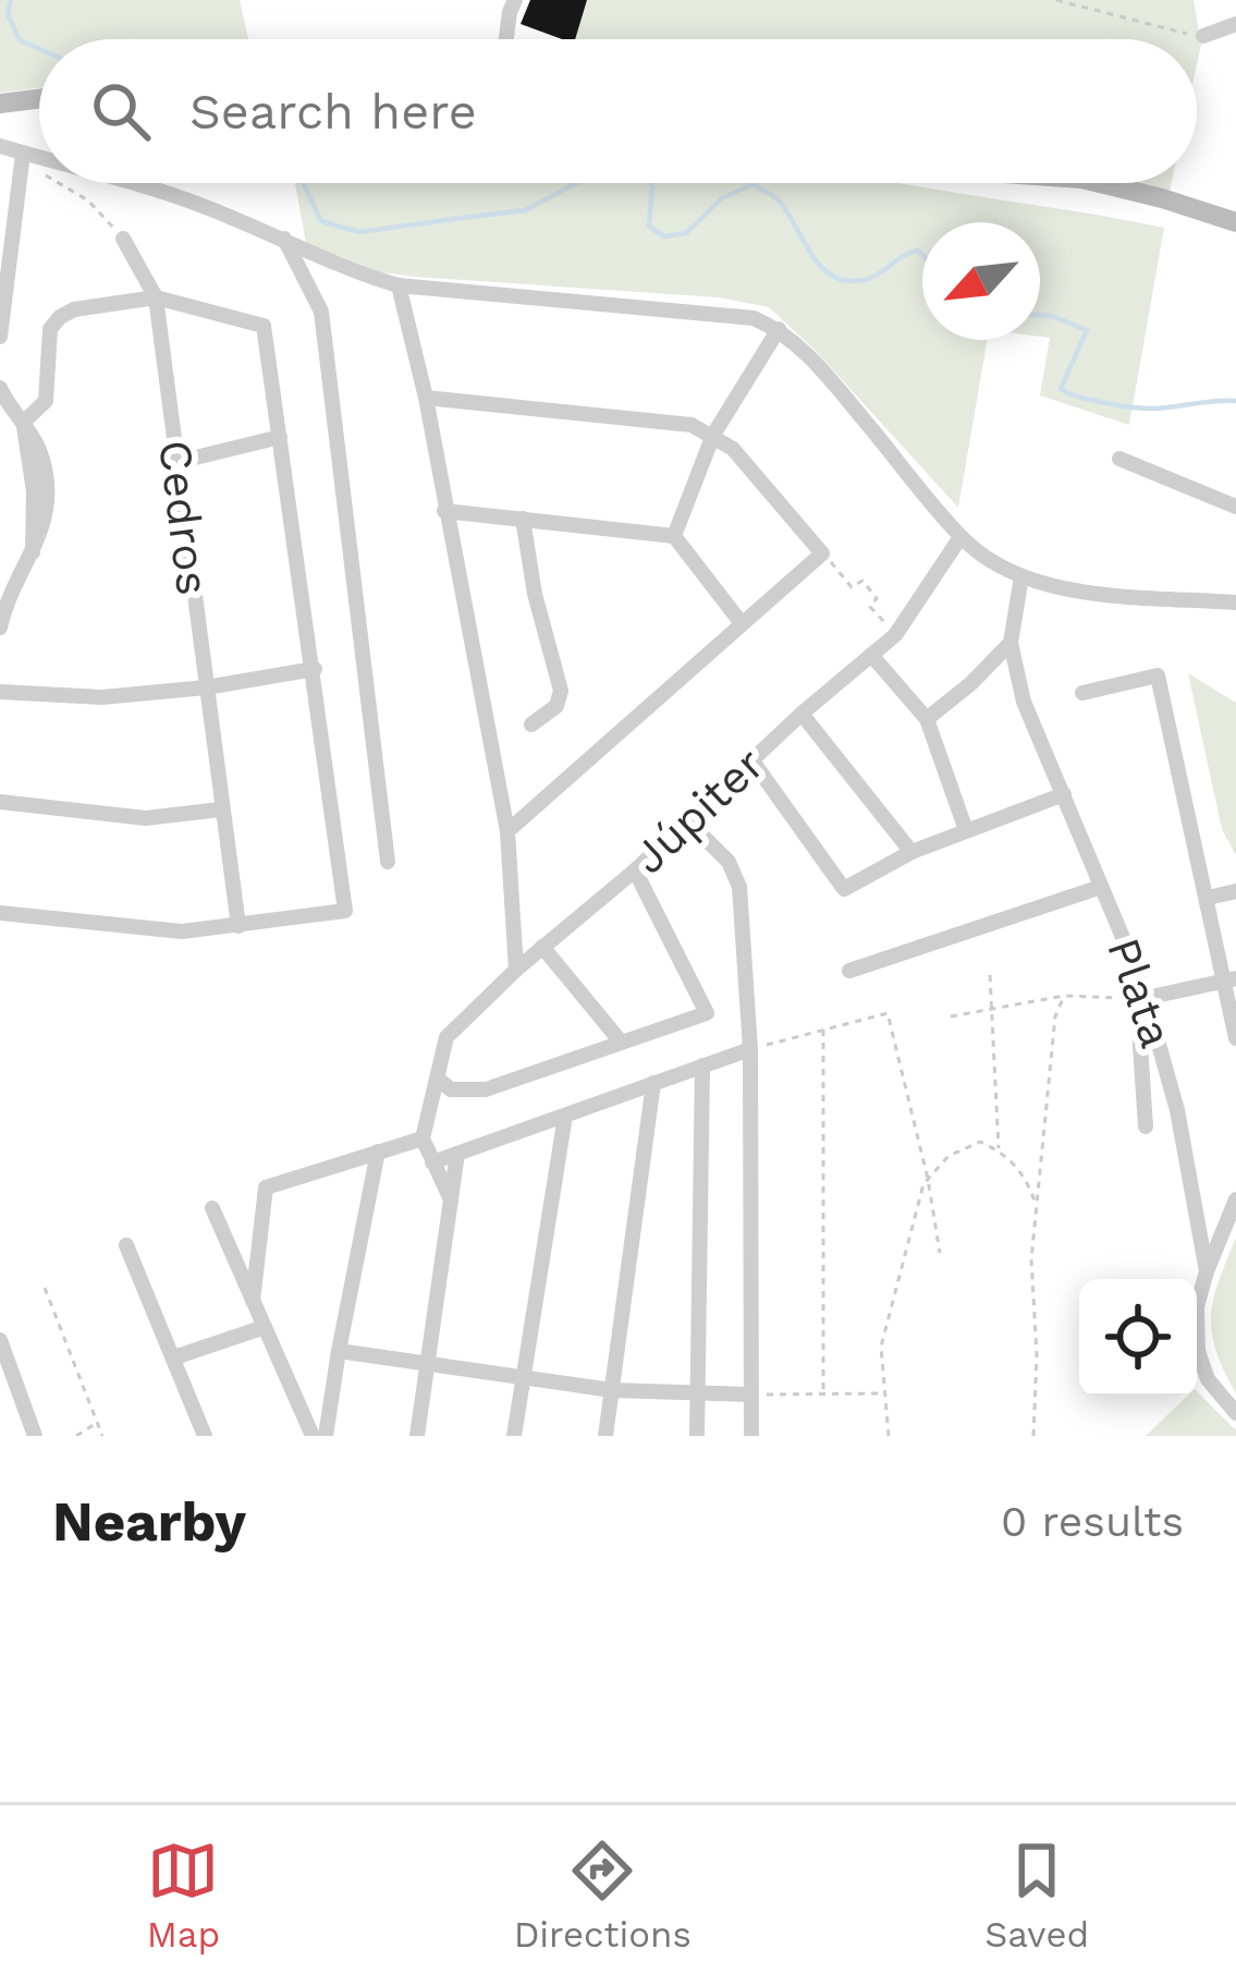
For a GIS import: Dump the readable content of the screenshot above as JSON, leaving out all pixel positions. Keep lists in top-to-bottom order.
{
  "streets": {
    "street": ["Cedros", "Júpiter", "Plata"]
  },
  "north": "bottom left",
  "page": {
    "search": "Search here",
    "heading": ["Nearby", "0 results"],
    "nav": ["Map", "Directions", "Saved"]
  }
}
